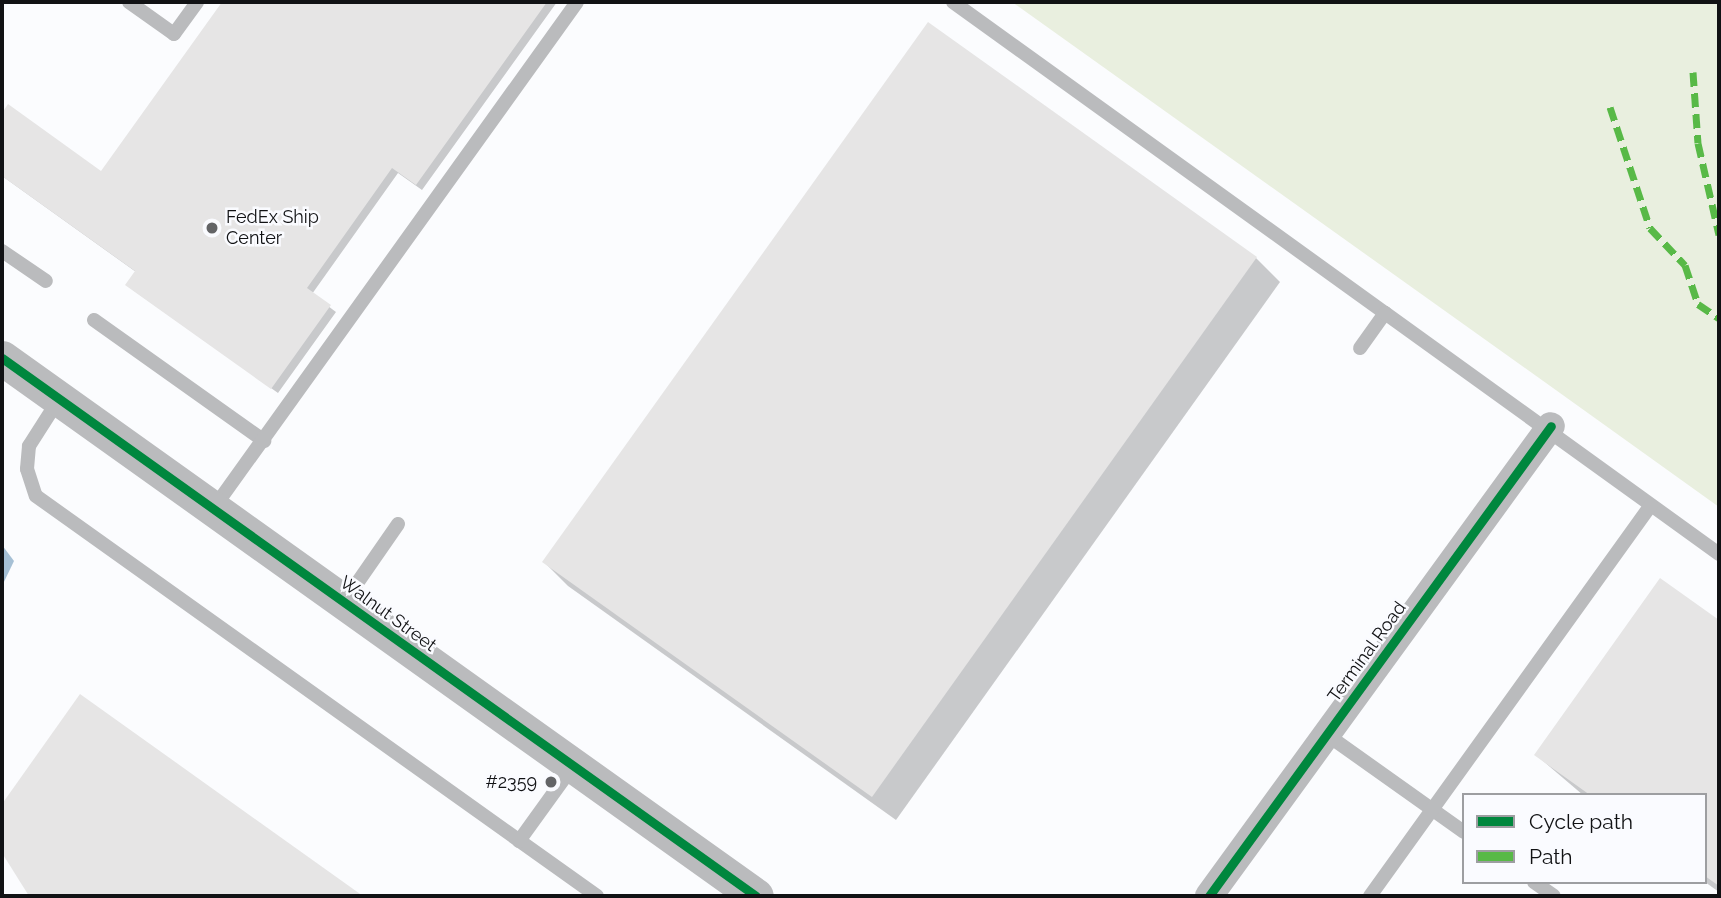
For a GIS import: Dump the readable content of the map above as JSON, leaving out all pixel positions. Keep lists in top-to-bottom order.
{
  "streets": {
    "street": ["Walnut Street", "Terminal Road"]
  },
  "places": ["FedEx Ship Center", "#2359"],
  "legend": ["Cycle path", "Path"]
}
